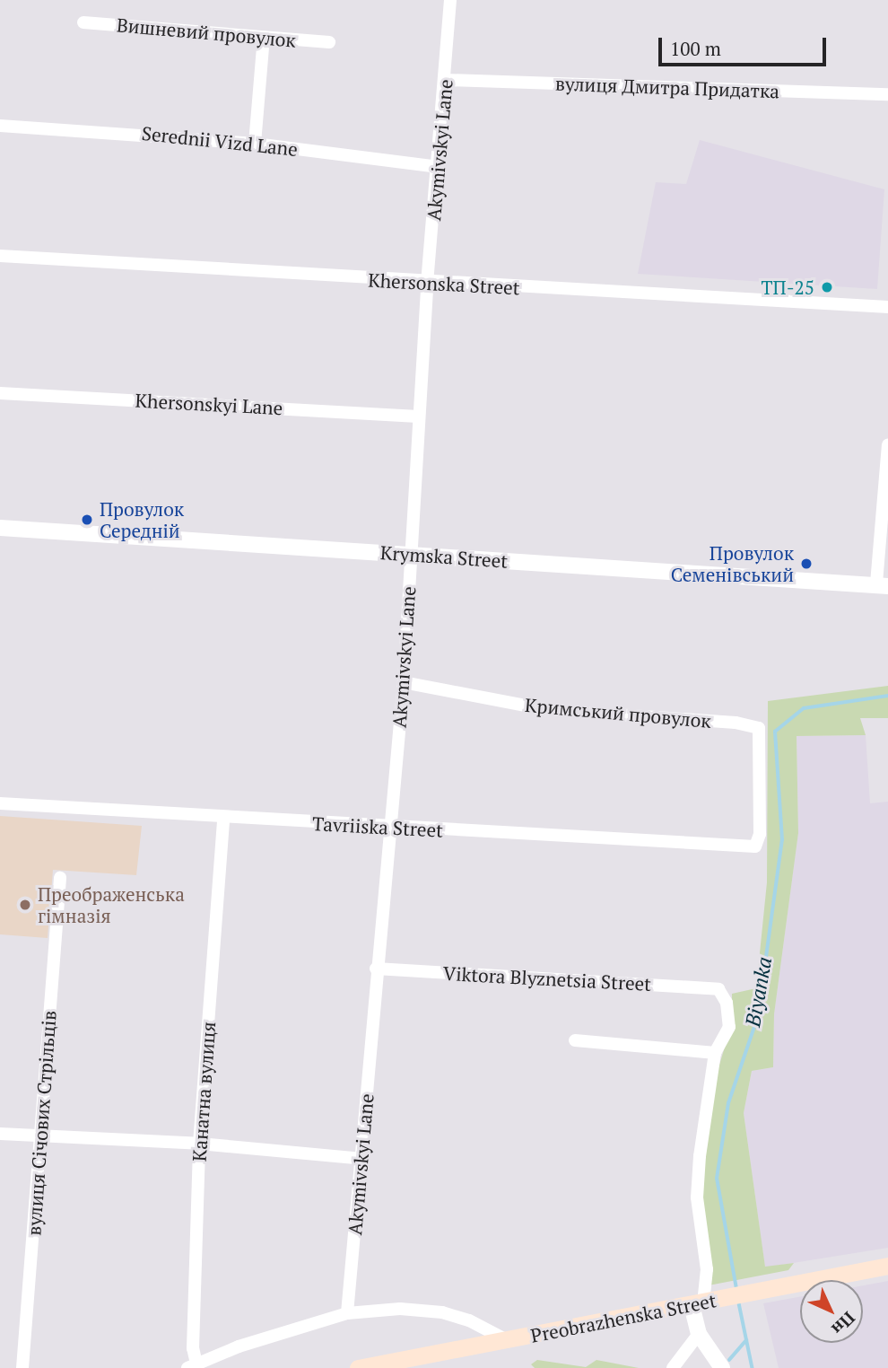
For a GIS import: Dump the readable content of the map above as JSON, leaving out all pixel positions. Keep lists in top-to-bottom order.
{
  "streets": {
    "main road": ["Preobrazhenska Street"],
    "street": [
      "Вишневий провулок",
      "вулиця Дмитра Придатка",
      "Serednii Vizd Lane",
      "Akymivskyi Lane",
      "Khersonska Street",
      "Khersonskyi Lane",
      "Krymska Street",
      "Кримський провулок",
      "Tavriiska Street",
      "Viktora Blyznetsia Street",
      "Канатна вулиця",
      "вулиця Січових Стрільців"
    ]
  },
  "crossings": [
    ["вулиця Дмитра Придатка", "Akymivskyi Lane"],
    ["Serednii Vizd Lane", "Akymivskyi Lane"],
    ["Akymivskyi Lane", "Khersonska Street"],
    ["Akymivskyi Lane", "Khersonskyi Lane"],
    ["Akymivskyi Lane", "Krymska Street"],
    ["Akymivskyi Lane", "Кримський провулок"],
    ["Akymivskyi Lane", "Tavriiska Street"],
    ["Akymivskyi Lane", "Viktora Blyznetsia Street"],
    ["Кримський провулок", "Tavriiska Street"],
    ["Tavriiska Street", "Канатна вулиця"]
  ],
  "water": ["Biyanka"],
  "places": [
    "ТП-25",
    "Провулок Середній",
    "Провулок Семенівський",
    "Преображенська гімназія"
  ],
  "scale_bar": "100 m",
  "north": "bottom right"
}
